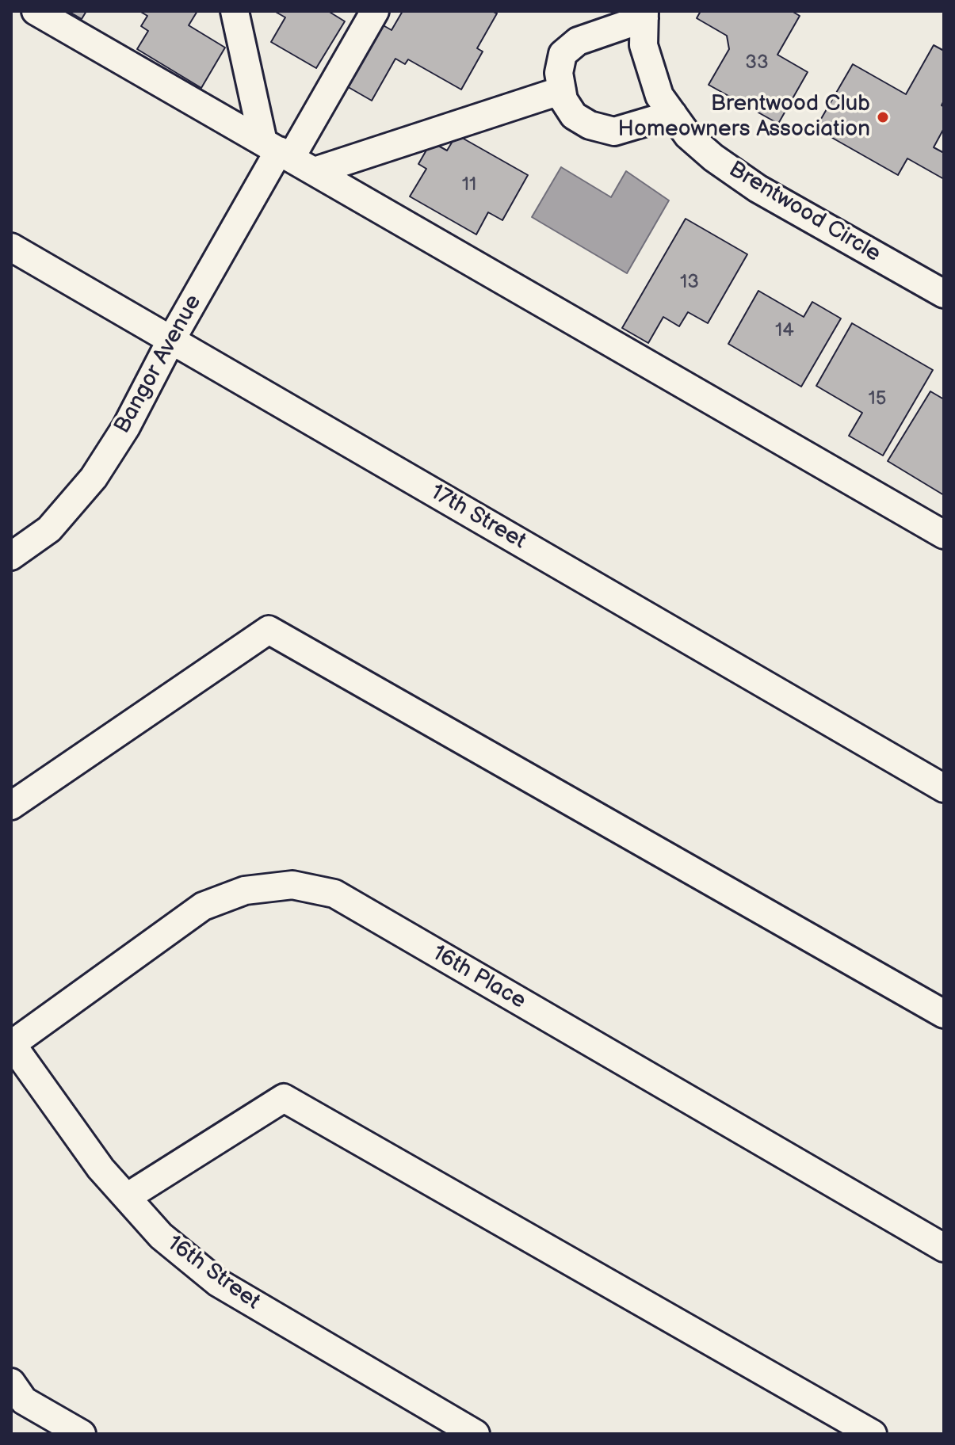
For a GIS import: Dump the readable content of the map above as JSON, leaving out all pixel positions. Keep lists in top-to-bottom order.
{
  "streets": {
    "street": [
      "Brentwood Circle",
      "Bangor Avenue",
      "17th Street",
      "16th Place",
      "16th Street"
    ]
  },
  "crossings": [
    ["Bangor Avenue", "17th Street"],
    ["16th Place", "16th Street"]
  ],
  "places": ["Brentwood Club Homeowners Association"],
  "house_numbers": [
    "33",
    "11",
    "13",
    "14",
    "15"
  ]
}
